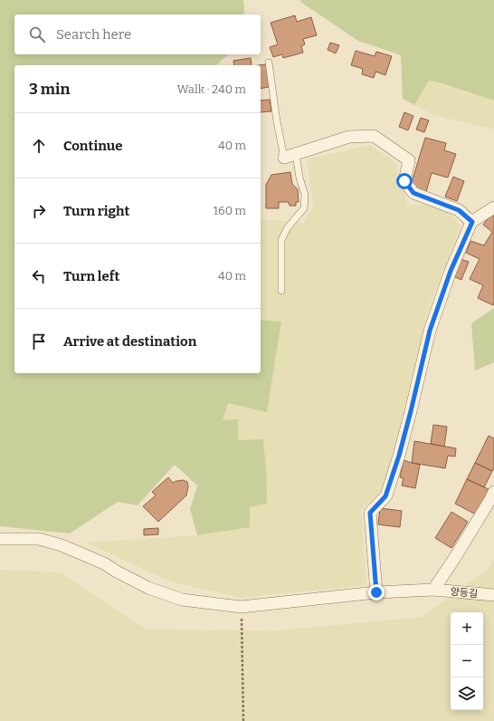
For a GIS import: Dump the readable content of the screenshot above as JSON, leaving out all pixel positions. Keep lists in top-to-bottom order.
{
  "streets": {
    "street": ["양등길"]
  },
  "page": {
    "search": "Search here",
    "heading": ["3 min", "Walk · 240 m"],
    "list": [
      ["Continue", "40 m"],
      ["Turn right", "160 m"],
      ["Turn left", "40 m"],
      "Arrive at destination"
    ],
    "map_buttons": ["+", "−"]
  }
}
